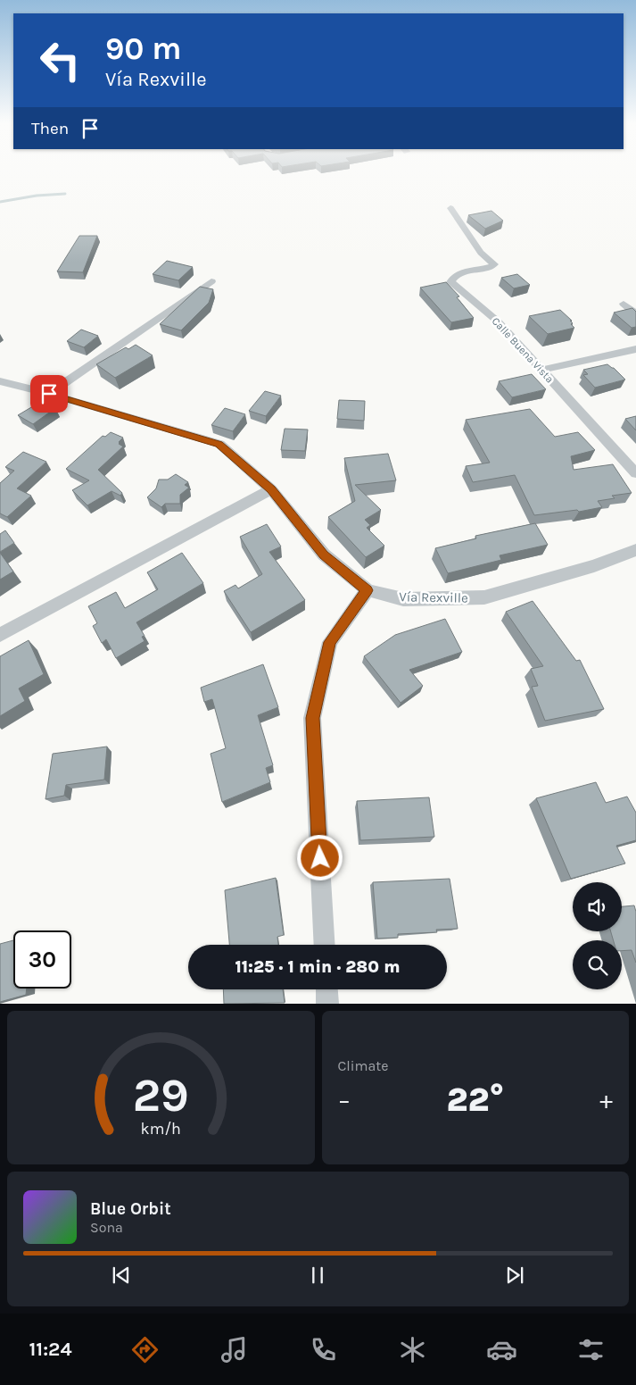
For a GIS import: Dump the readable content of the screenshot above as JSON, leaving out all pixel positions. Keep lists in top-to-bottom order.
{
  "streets": {
    "street": ["Calle Buena Vista", "Vía Rexville"]
  },
  "page": {
    "turn": ["90 m", "Vía Rexville"],
    "then": "Then",
    "limit": "30",
    "trip": "11:25 · 1 min · 280 m",
    "tile": "Climate",
    "heat": ["−", "22°", "+"],
    "song": ["Blue Orbit", "Sona"],
    "tabs": "11:24",
    "gauge": ["29", "km/h"]
  }
}
